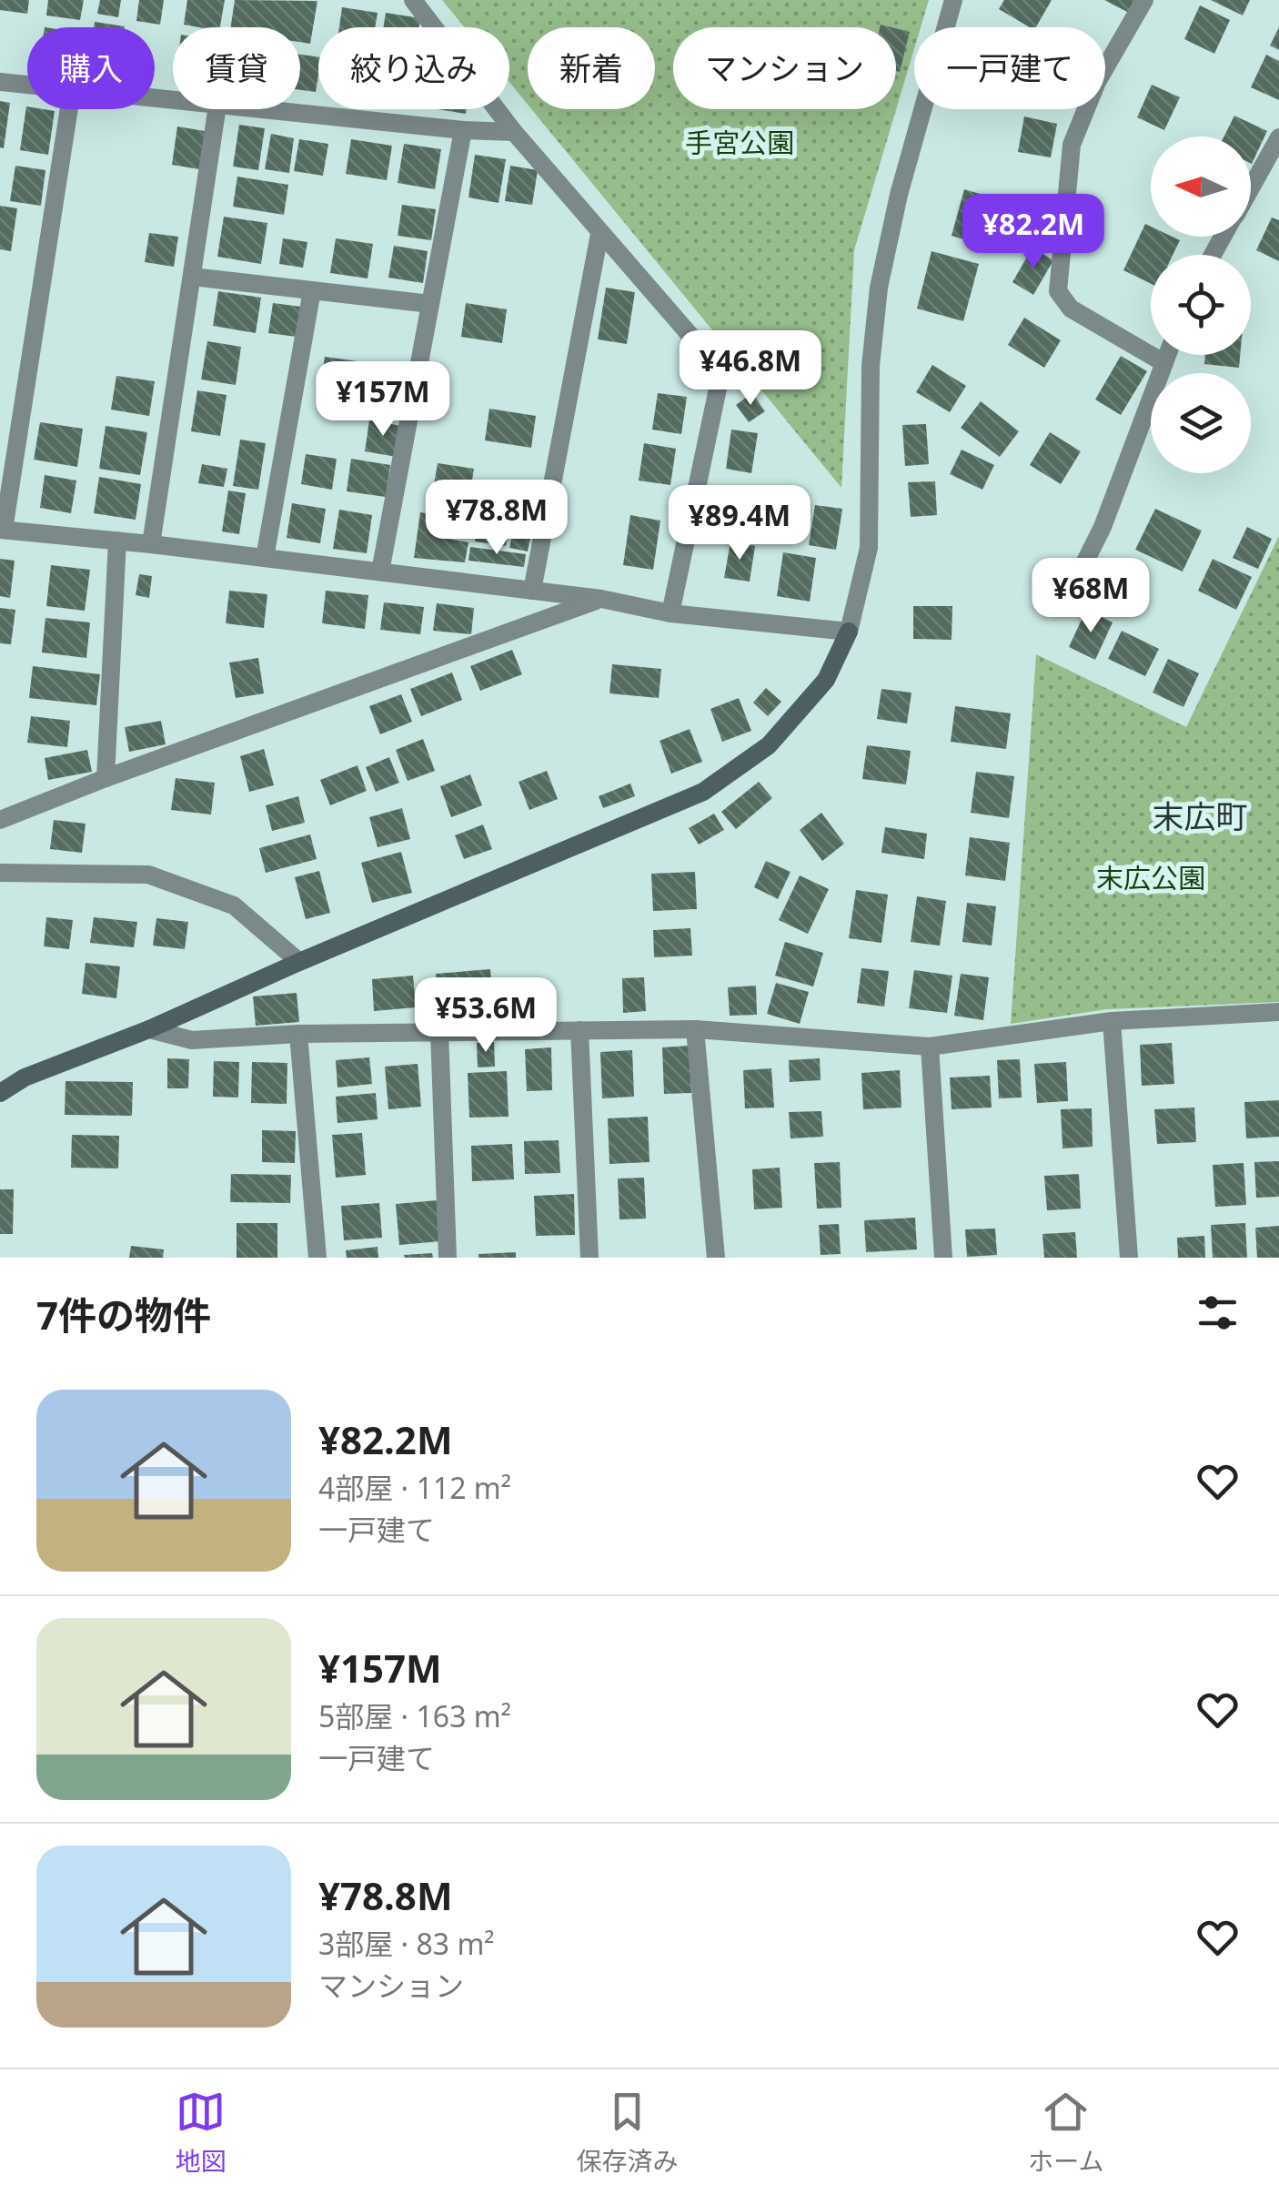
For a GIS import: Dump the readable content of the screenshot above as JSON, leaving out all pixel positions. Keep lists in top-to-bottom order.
{
  "districts": ["末広町"],
  "parks": ["手宮公園", "末広公園"],
  "north": "left",
  "page": {
    "chip": [
      "購入",
      "賃貸",
      "絞り込み",
      "新着",
      "マンション",
      "一戸建て"
    ],
    "price": [
      "¥82.2M",
      "¥46.8M",
      "¥157M",
      "¥78.8M",
      "¥89.4M",
      "¥68M",
      "¥53.6M"
    ],
    "heading": "7件の物件",
    "list": [
      {
        "name": "¥82.2M",
        "note": "4部屋 · 112 m² · 一戸建て"
      },
      {
        "name": "¥157M",
        "note": "5部屋 · 163 m² · 一戸建て"
      },
      {
        "name": "¥78.8M",
        "note": "3部屋 · 83 m² · マンション"
      }
    ],
    "tabs": ["地図", "保存済み", "ホーム"]
  }
}
